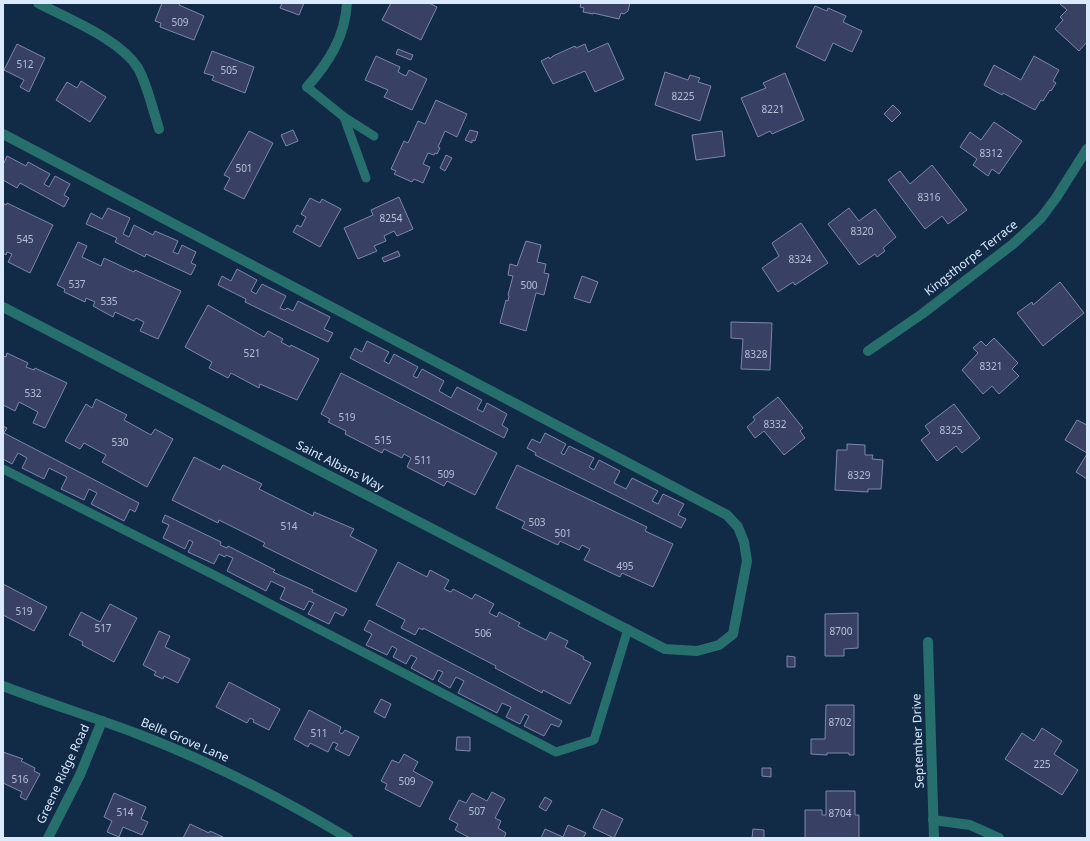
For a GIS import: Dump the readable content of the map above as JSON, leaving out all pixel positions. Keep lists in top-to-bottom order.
{
  "streets": {
    "street": [
      "Kingsthorpe Terrace",
      "Saint Albans Way",
      "Belle Grove Lane",
      "September Drive",
      "Greene Ridge Road"
    ]
  },
  "crossings": [
    ["Belle Grove Lane", "Greene Ridge Road"]
  ],
  "house_numbers": [
    "509",
    "512",
    "505",
    "8225",
    "8221",
    "8312",
    "501",
    "8316",
    "8254",
    "8320",
    "545",
    "8324",
    "537",
    "500",
    "535",
    "521",
    "8328",
    "8321",
    "532",
    "519",
    "8332",
    "8325",
    "515",
    "530",
    "511",
    "509",
    "8329",
    "503",
    "514",
    "501",
    "495",
    "519",
    "517",
    "8700",
    "506",
    "8702",
    "511",
    "225",
    "516",
    "509",
    "507",
    "514",
    "8704"
  ]
}
